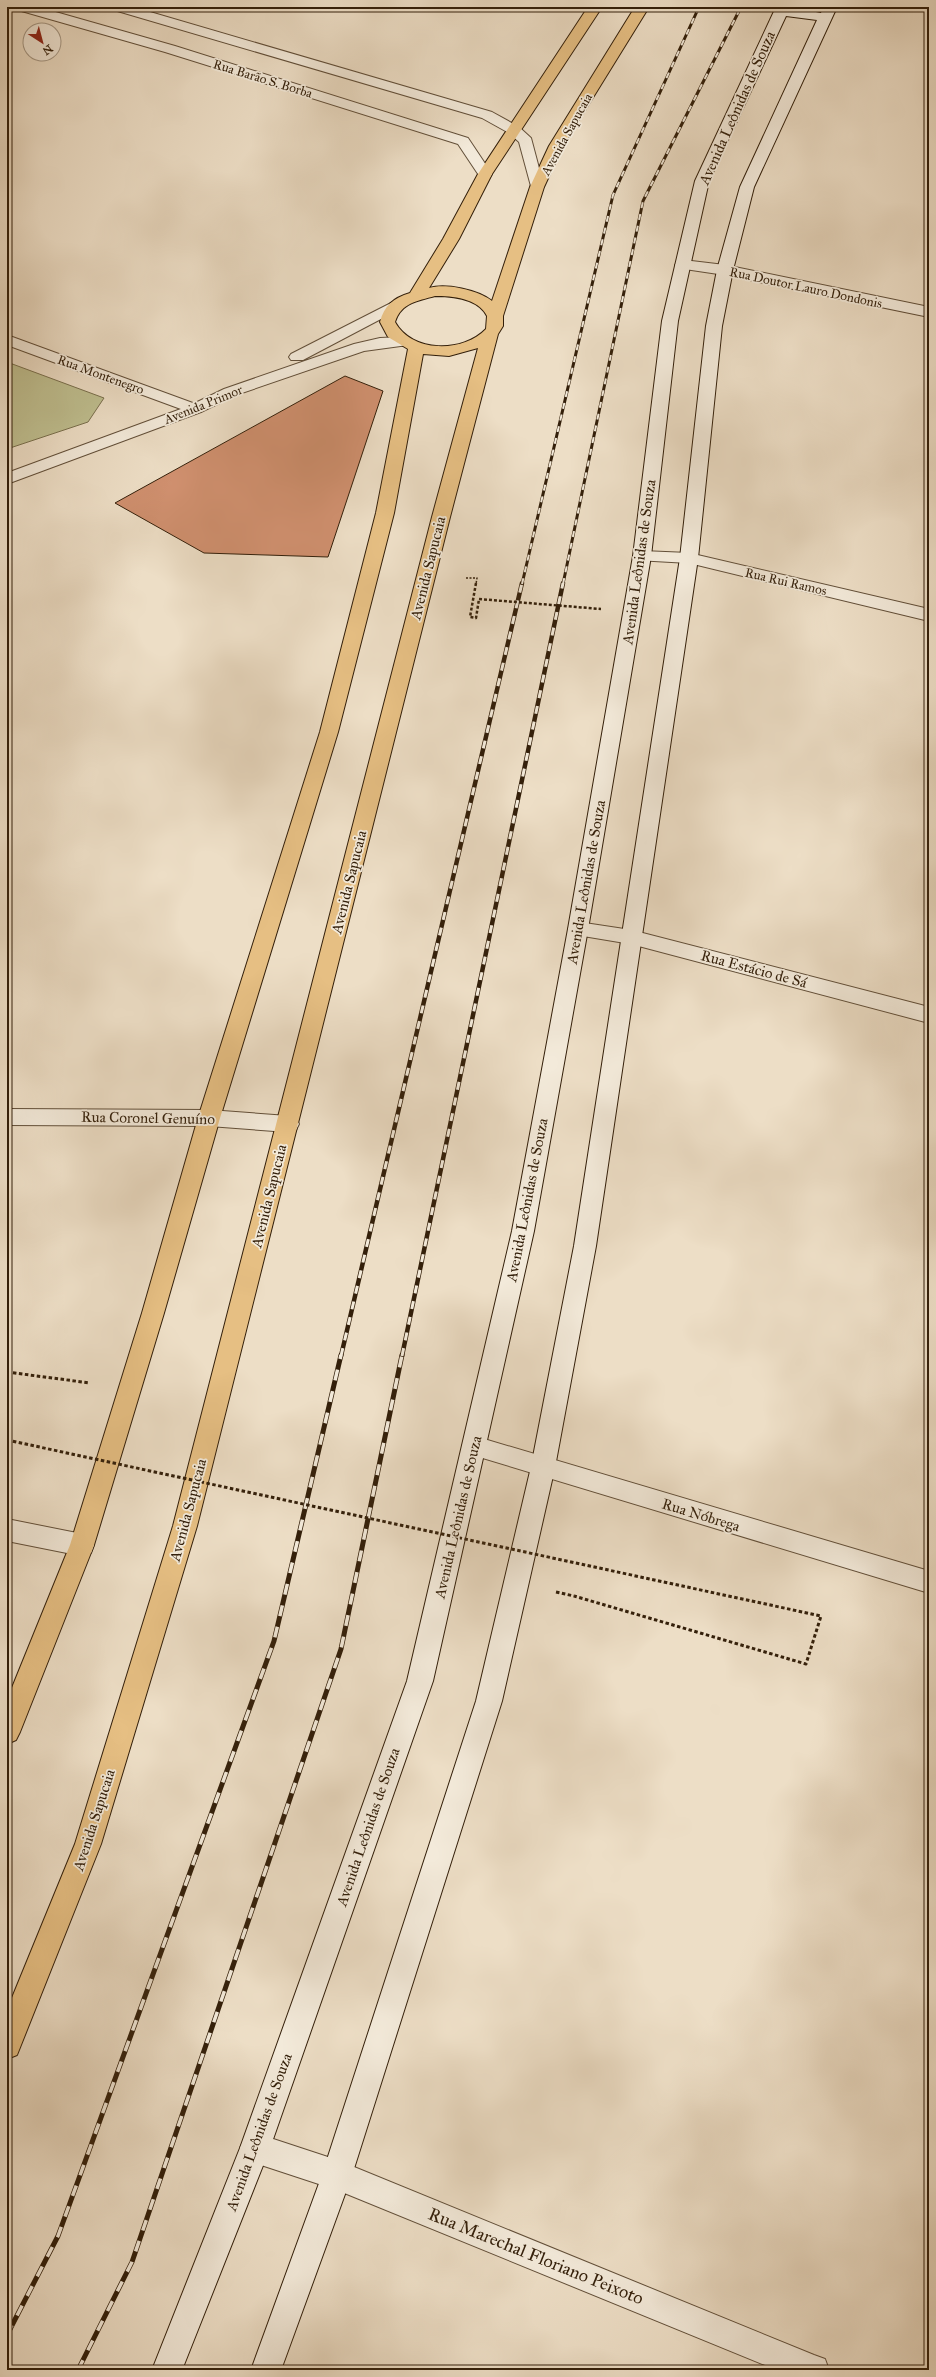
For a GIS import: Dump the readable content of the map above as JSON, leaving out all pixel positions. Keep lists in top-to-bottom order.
{
  "streets": {
    "main road": [
      "Rua Barão S. Borba",
      "Avenida Leônidas de Souza",
      "Avenida Sapucaia",
      "Rua Doutor Lauro Dondonis",
      "Rua Montenegro",
      "Avenida Primor",
      "Rua Rui Ramos",
      "Rua Estácio de Sá",
      "Rua Coronel Genuíno",
      "Rua Nóbrega",
      "Rua Marechal Floriano Peixoto"
    ]
  },
  "crossings": [
    ["Rua Barão S. Borba", "Avenida Sapucaia"],
    ["Avenida Leônidas de Souza", "Rua Doutor Lauro Dondonis"],
    ["Avenida Leônidas de Souza", "Rua Rui Ramos"],
    ["Avenida Leônidas de Souza", "Rua Estácio de Sá"],
    ["Avenida Leônidas de Souza", "Rua Nóbrega"],
    ["Avenida Leônidas de Souza", "Rua Marechal Floriano Peixoto"],
    ["Avenida Sapucaia", "Avenida Primor"],
    ["Avenida Sapucaia", "Rua Coronel Genuíno"],
    ["Rua Montenegro", "Avenida Primor"]
  ],
  "north": "bottom right"
}
